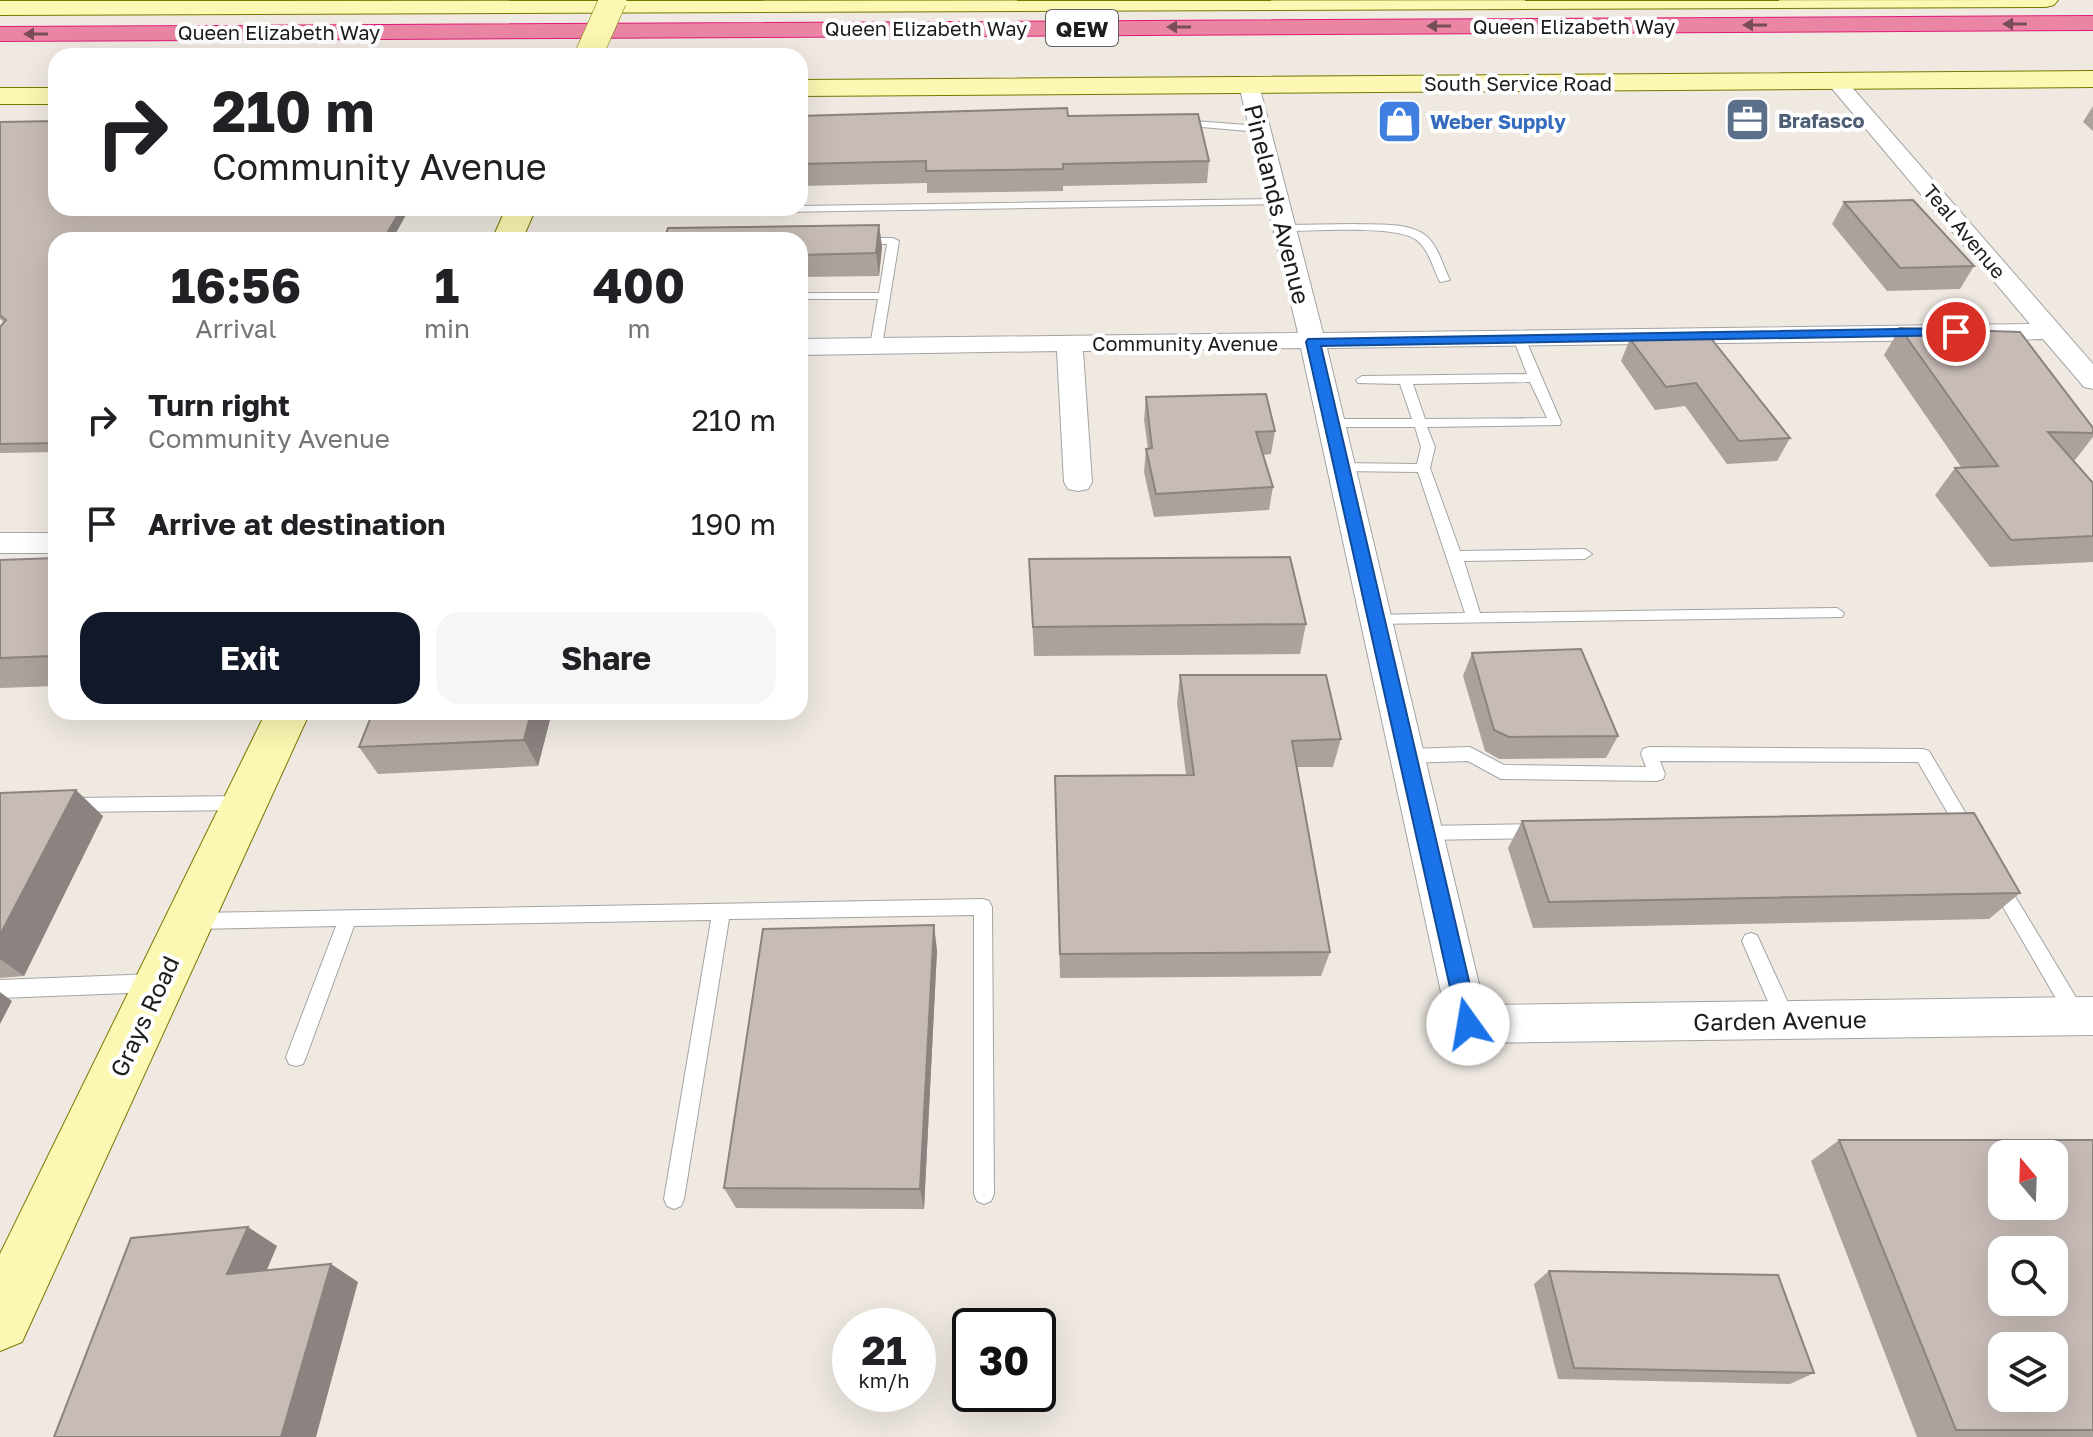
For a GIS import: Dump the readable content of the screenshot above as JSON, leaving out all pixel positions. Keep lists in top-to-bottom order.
{
  "streets": {
    "highway": ["Queen Elizabeth Way", "QEW"],
    "street": [
      "South Service Road",
      "Pinelands Avenue",
      "Teal Avenue",
      "Community Avenue",
      "Grays Road",
      "Garden Avenue"
    ]
  },
  "crossings": [
    ["South Service Road", "Pinelands Avenue"],
    ["South Service Road", "Teal Avenue"],
    ["Pinelands Avenue", "Community Avenue"],
    ["Pinelands Avenue", "Garden Avenue"],
    ["Teal Avenue", "Community Avenue"]
  ],
  "one_way": ["Queen Elizabeth Way"],
  "places": {
    "office": ["Brafasco"],
    "shop": ["Weber Supply"]
  },
  "north": "top",
  "page": {
    "turn": ["210 m", "Community Avenue"],
    "eta": [
      "16:56",
      "Arrival",
      "1",
      "min",
      "400",
      "m"
    ],
    "list": [
      {
        "name": "Turn right",
        "note": "Community Avenue",
        "value": "210 m"
      },
      {
        "name": "Arrive at destination",
        "value": "190 m"
      }
    ],
    "buttons": ["Exit", "Share"],
    "speed": "21 km/h",
    "limit": "30"
  }
}
